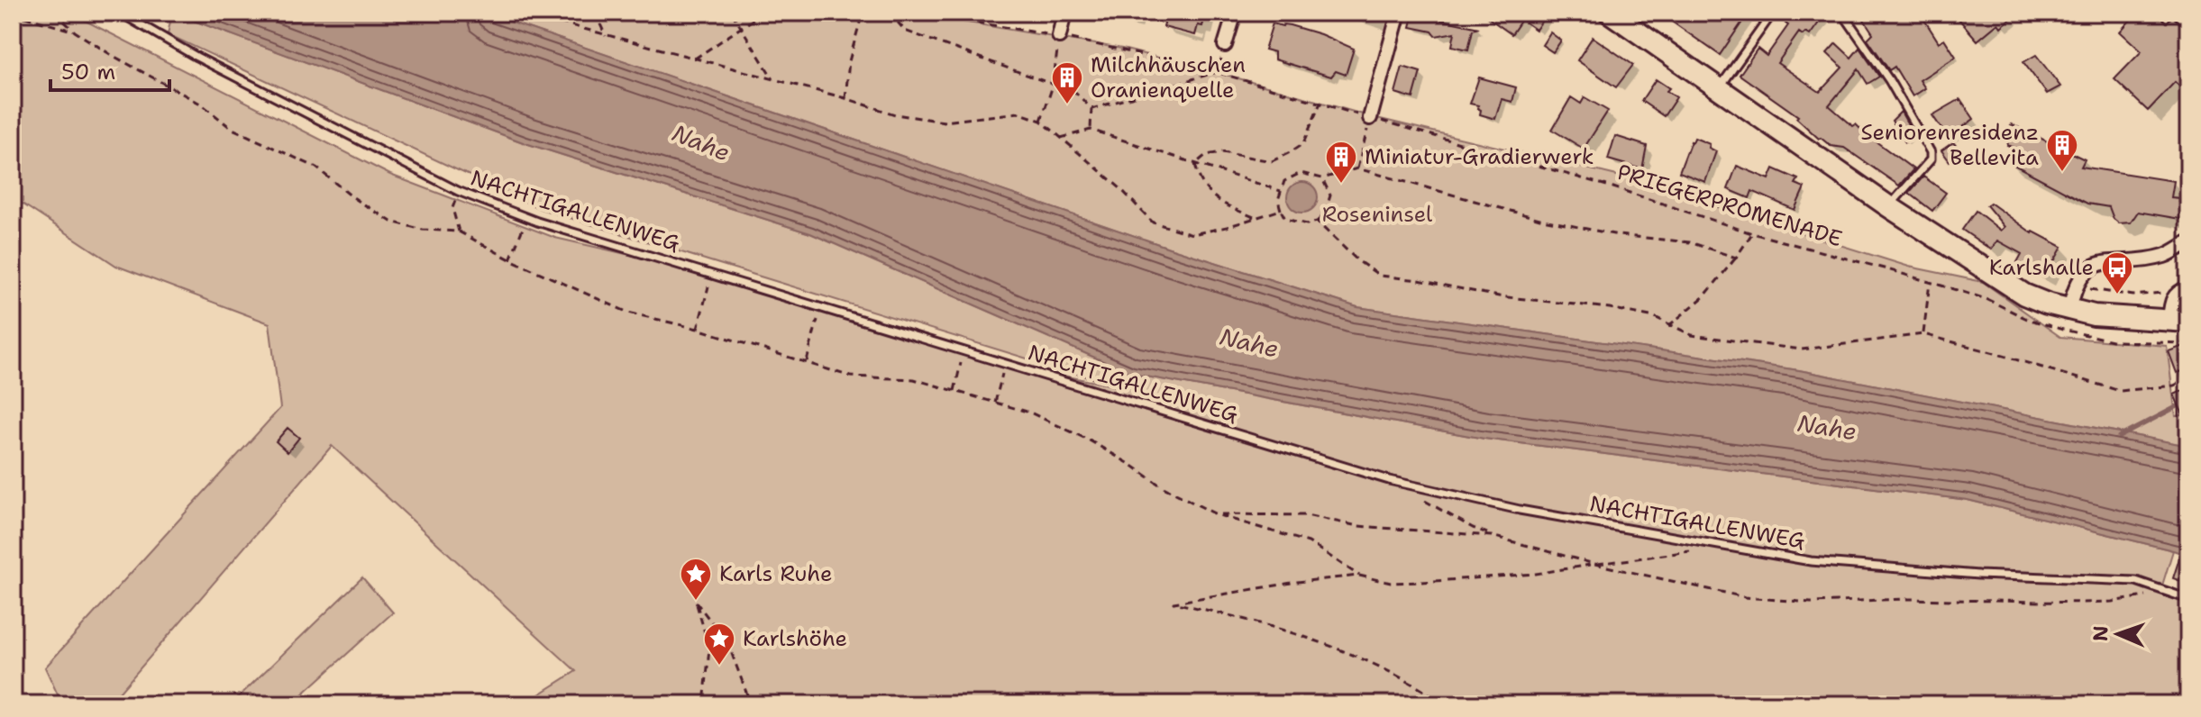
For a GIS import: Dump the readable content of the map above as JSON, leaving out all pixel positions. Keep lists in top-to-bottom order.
{
  "streets": {
    "lane": ["NACHTIGALLENWEG"],
    "path": ["PRIEGERPROMENADE"]
  },
  "water": ["Nahe"],
  "parks": ["Roseninsel"],
  "places": {
    "building": ["Milchhäuschen Oranienquelle", "Seniorenresidenz Bellevita", "Miniatur-Gradierwerk"],
    "bus stop": ["Karlshalle"],
    "place": ["Karls Ruhe", "Karlshöhe"]
  },
  "scale_bar": "50 m",
  "north": "left"
}
